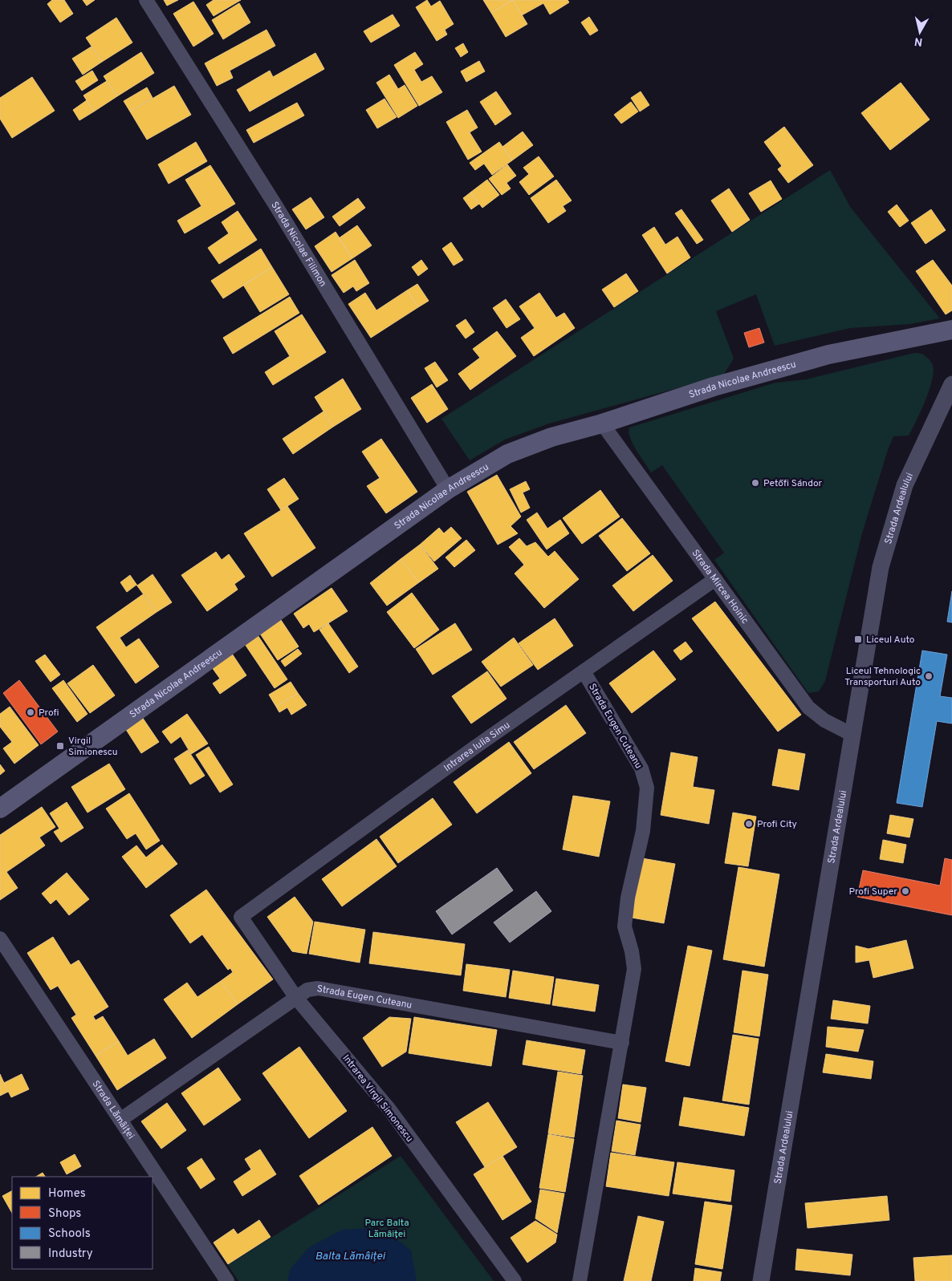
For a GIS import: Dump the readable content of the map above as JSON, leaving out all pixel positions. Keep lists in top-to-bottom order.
{
  "streets": {
    "main road": ["Strada Nicolae Andreescu"],
    "street": [
      "Strada Nicolae Filimon",
      "Strada Ardealului",
      "Strada Mircea Hoinic",
      "Strada Eugen Cuteanu",
      "Intrarea Iulia Simu",
      "Intrarea Virgil Simonescu",
      "Strada Lămâiței"
    ]
  },
  "crossings": [
    ["Strada Nicolae Filimon", "Strada Nicolae Andreescu"],
    ["Strada Nicolae Andreescu", "Strada Mircea Hoinic"],
    ["Strada Ardealului", "Strada Mircea Hoinic"],
    ["Strada Mircea Hoinic", "Intrarea Iulia Simu"],
    ["Strada Eugen Cuteanu", "Intrarea Iulia Simu"],
    ["Strada Eugen Cuteanu", "Intrarea Virgil Simonescu"],
    ["Strada Eugen Cuteanu", "Strada Lămâiței"],
    ["Intrarea Iulia Simu", "Intrarea Virgil Simonescu"]
  ],
  "water": ["Balta Lămâiței"],
  "parks": ["Parc Balta Lămâiței"],
  "places": {
    "other": [
      "Petőfi Sándor",
      "Liceul Tehnologic Transporturi Auto",
      "Profi",
      "Profi City",
      "Profi Super"
    ],
    "transit": ["Liceul Auto", "Virgil Simionescu"]
  },
  "legend": [
    "Homes",
    "Shops",
    "Schools",
    "Industry"
  ],
  "north": "bottom"
}
